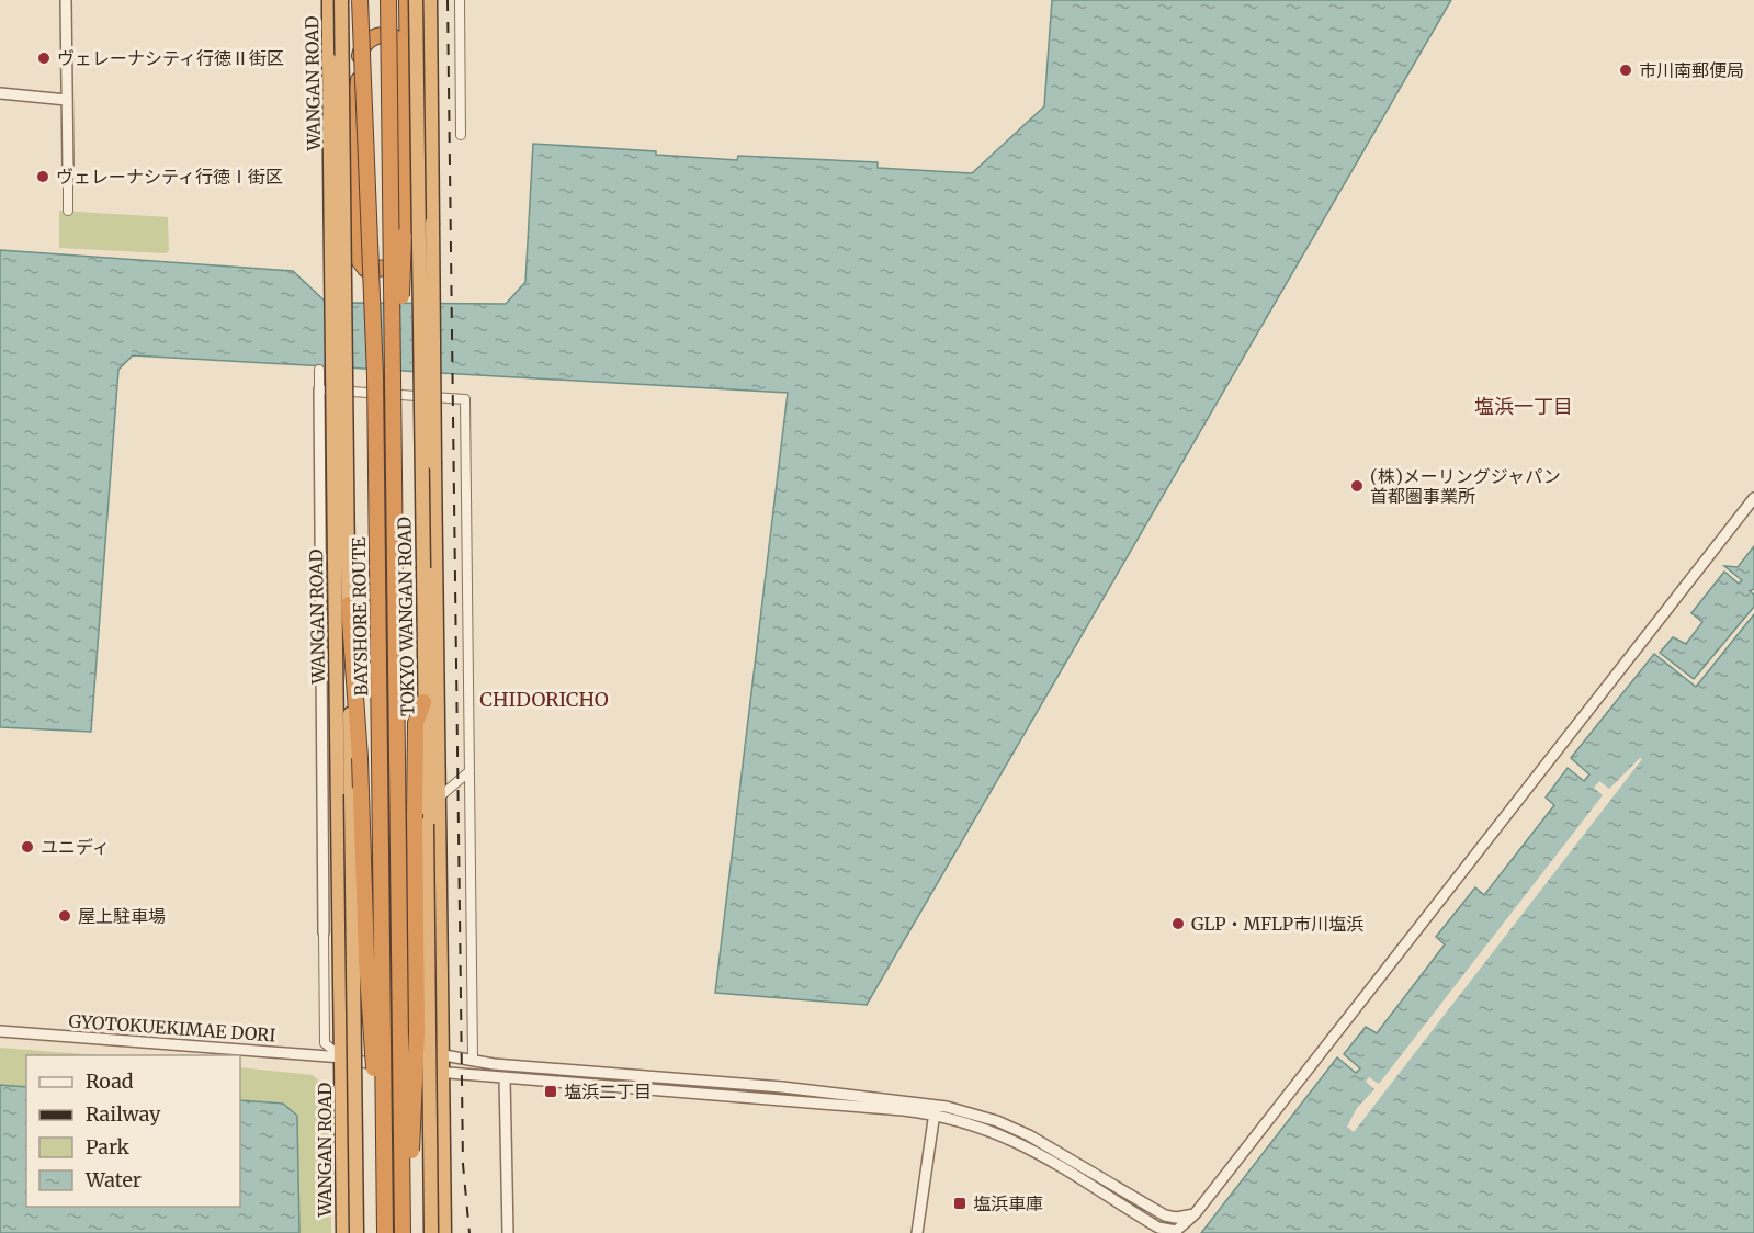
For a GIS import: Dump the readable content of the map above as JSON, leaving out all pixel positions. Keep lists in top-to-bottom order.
{
  "streets": {
    "highway": ["WANGAN ROAD", "BAYSHORE ROUTE", "TOKYO WANGAN ROAD"],
    "street": ["GYOTOKUEKIMAE DORI"]
  },
  "crossings": [
    ["WANGAN ROAD", "GYOTOKUEKIMAE DORI"]
  ],
  "districts": ["塩浜一丁目", "CHIDORICHO"],
  "places": {
    "other": [
      "ヴェレーナシティ行徳Ⅱ街区",
      "市川南郵便局",
      "ヴェレーナシティ行徳Ⅰ街区",
      "(株)メーリングジャパン 首都圏事業所",
      "ユニディ",
      "屋上駐車場",
      "GLP・MFLP市川塩浜"
    ],
    "transit": ["塩浜二丁目", "塩浜車庫"]
  },
  "legend": [
    "Road",
    "Railway",
    "Park",
    "Water"
  ]
}
